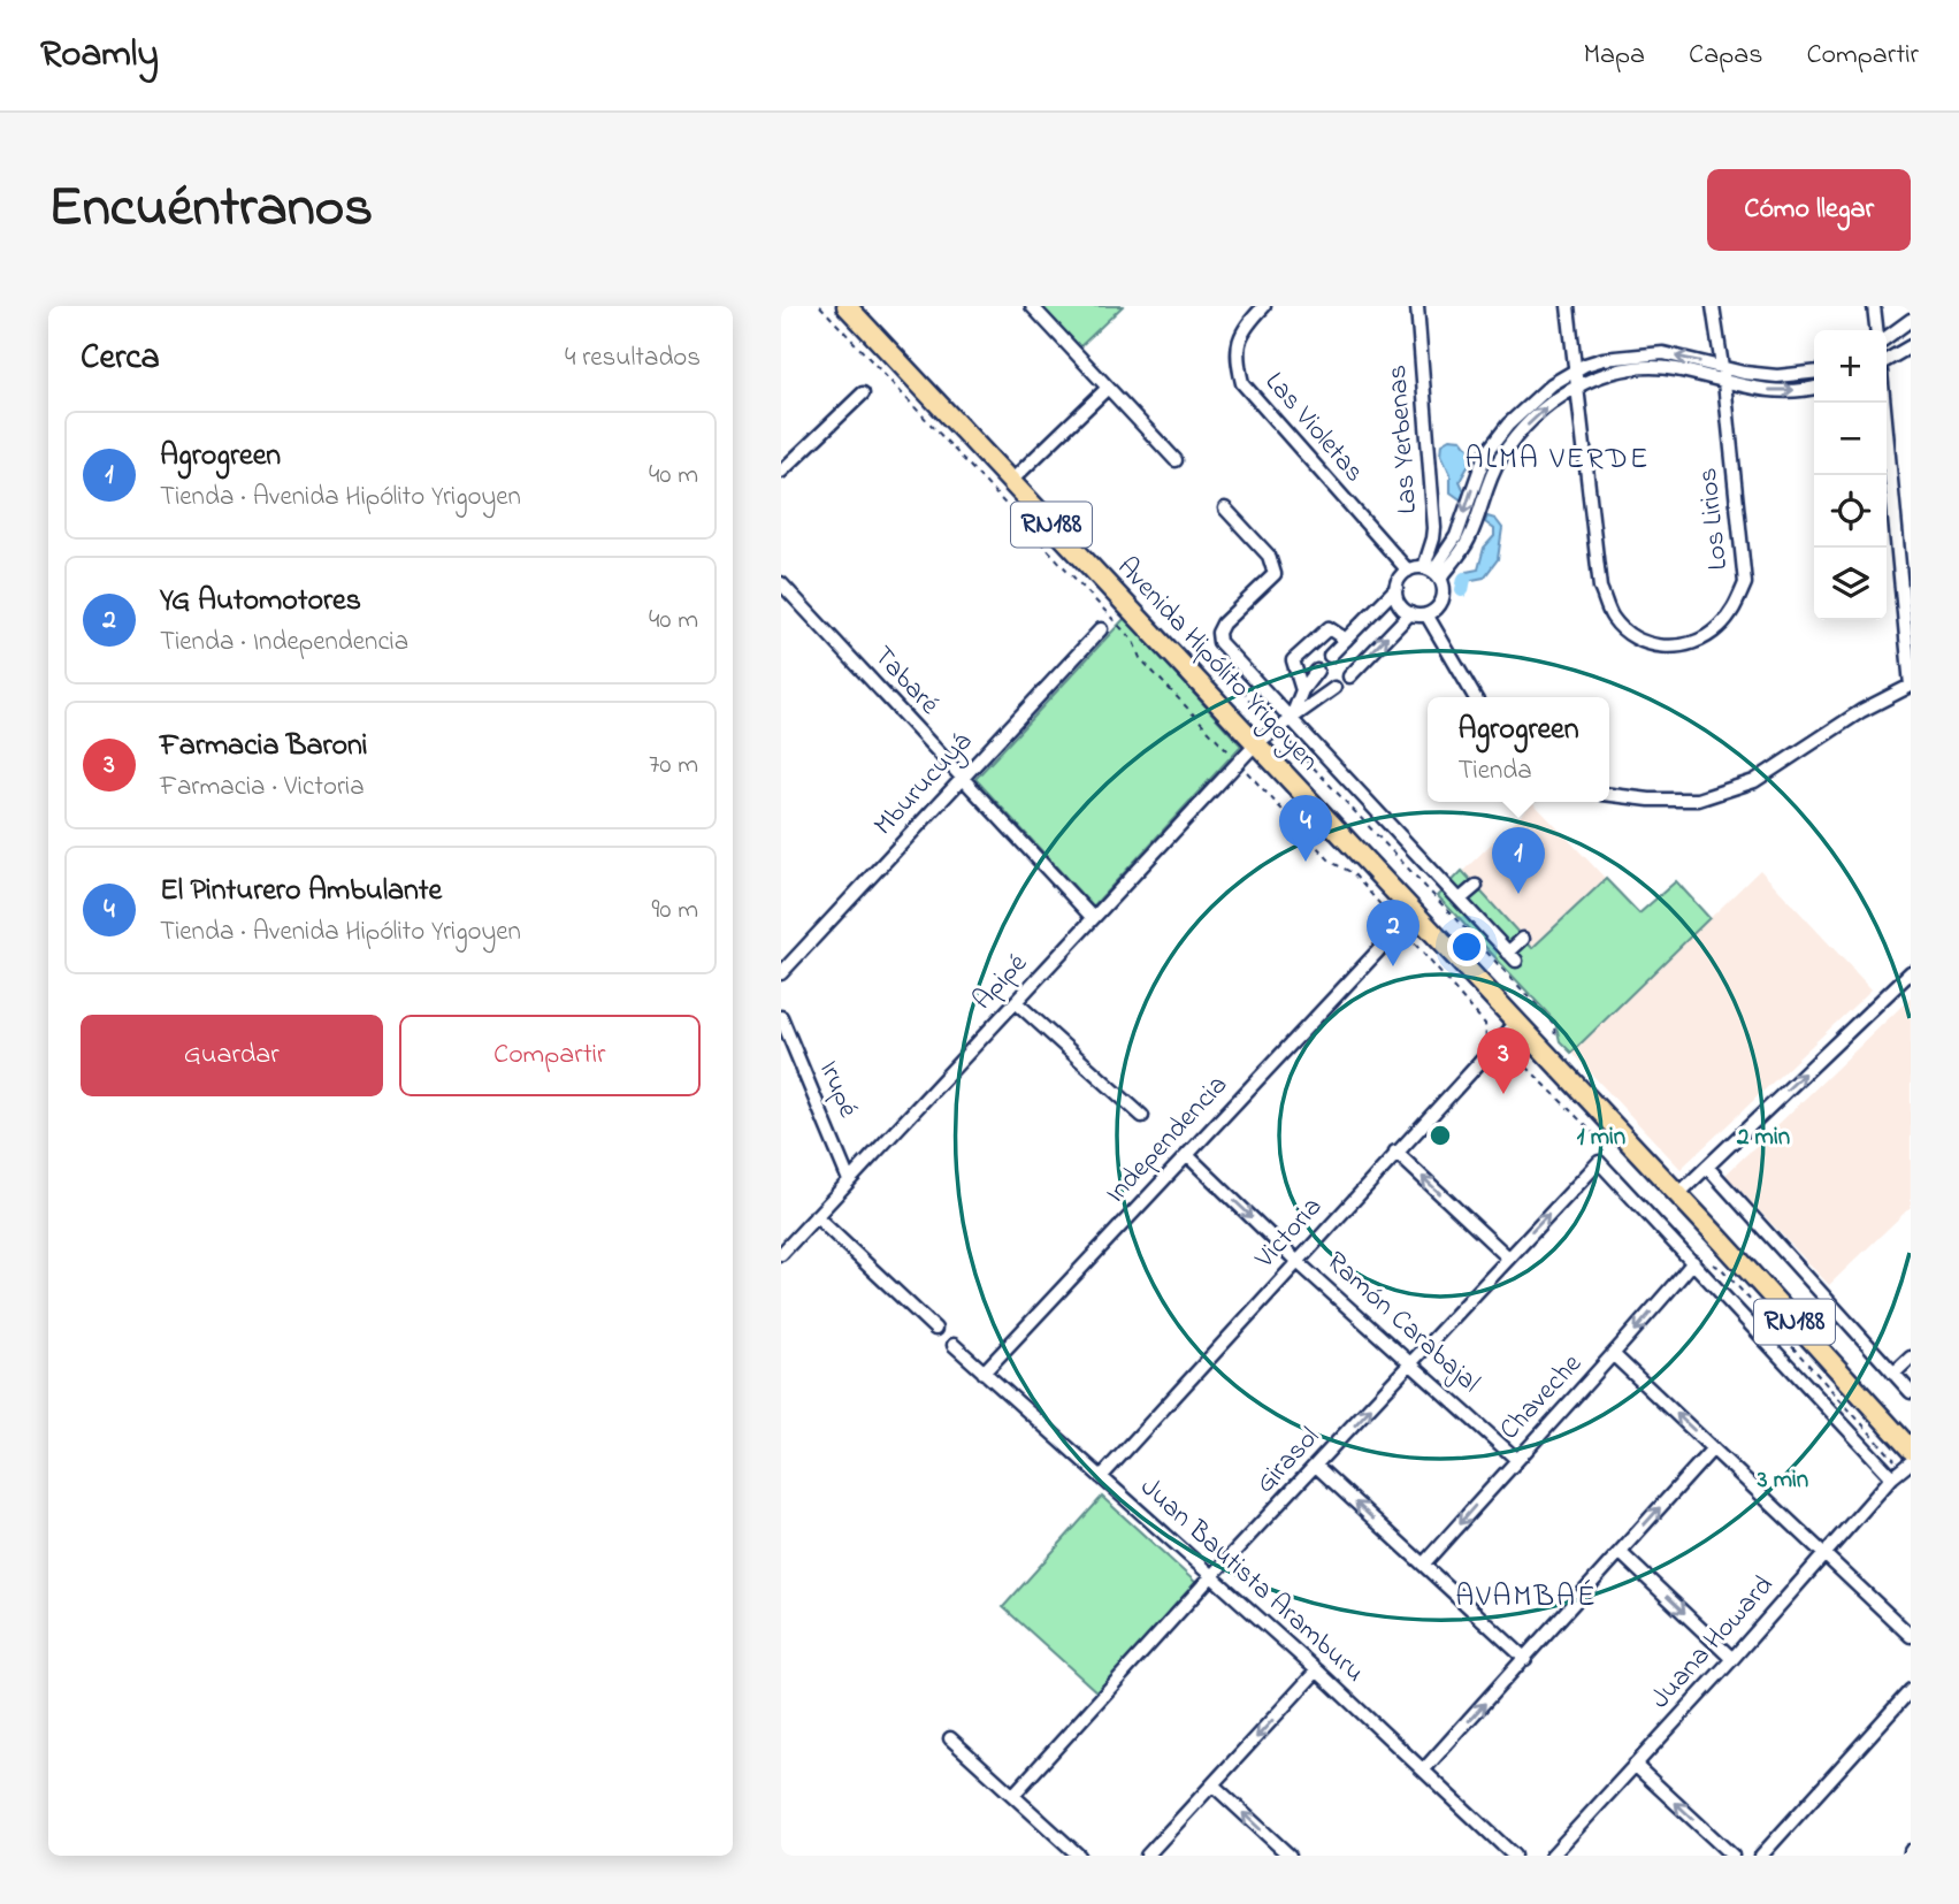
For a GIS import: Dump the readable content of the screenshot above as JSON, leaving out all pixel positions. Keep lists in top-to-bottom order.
{
  "streets": {
    "main road": ["RN188", "Avenida Hipólito Yrigoyen"],
    "street": [
      "Las Violetas",
      "Las Yerbenas",
      "Los Lirios",
      "Tabaré",
      "Mburucuyá",
      "Apipé",
      "Irupé",
      "Independencia",
      "Victoria",
      "Ramón Carabajal",
      "Chaveche",
      "Girasol",
      "Juan Bautista Aramburu",
      "Juana Howard"
    ]
  },
  "crossings": [
    ["Las Violetas", "Las Yerbenas"],
    ["Avenida Hipólito Yrigoyen", "Apipé"],
    ["Avenida Hipólito Yrigoyen", "Victoria"],
    ["Tabaré", "Mburucuyá"],
    ["Tabaré", "Apipé"],
    ["Apipé", "Irupé"],
    ["Independencia", "Ramón Carabajal"],
    ["Independencia", "Juan Bautista Aramburu"],
    ["Victoria", "Ramón Carabajal"],
    ["Victoria", "Juan Bautista Aramburu"],
    ["Ramón Carabajal", "Chaveche"],
    ["Ramón Carabajal", "Girasol"],
    ["Girasol", "Juan Bautista Aramburu"]
  ],
  "one_way": ["Chaveche"],
  "districts": ["ALMA VERDE", "AVAMBAÉ"],
  "page": {
    "header": "Roamly",
    "nav": ["Mapa", "Capas", "Compartir"],
    "title": "Encuéntranos",
    "buttons": [
      "Cómo llegar",
      ["Guardar", "Compartir"]
    ],
    "heading": ["Cerca", "4 resultados"],
    "map_buttons": ["+", "−"],
    "list": [
      {
        "mark": "1",
        "name": "Agrogreen",
        "note": "Tienda · Avenida Hipólito Yrigoyen",
        "value": "40 m"
      },
      {
        "mark": "2",
        "name": "YG Automotores",
        "note": "Tienda · Independencia",
        "value": "40 m"
      },
      {
        "mark": "3",
        "name": "Farmacia Baroni",
        "note": "Farmacia · Victoria",
        "value": "70 m"
      },
      {
        "mark": "4",
        "name": "El Pinturero Ambulante",
        "note": "Tienda · Avenida Hipólito Yrigoyen",
        "value": "90 m"
      }
    ],
    "popup": ["Agrogreen", "Tienda"],
    "pins": [
      "4",
      "1",
      "2",
      "3"
    ]
  },
  "rings": ["1 min", "2 min", "3 min"]
}
